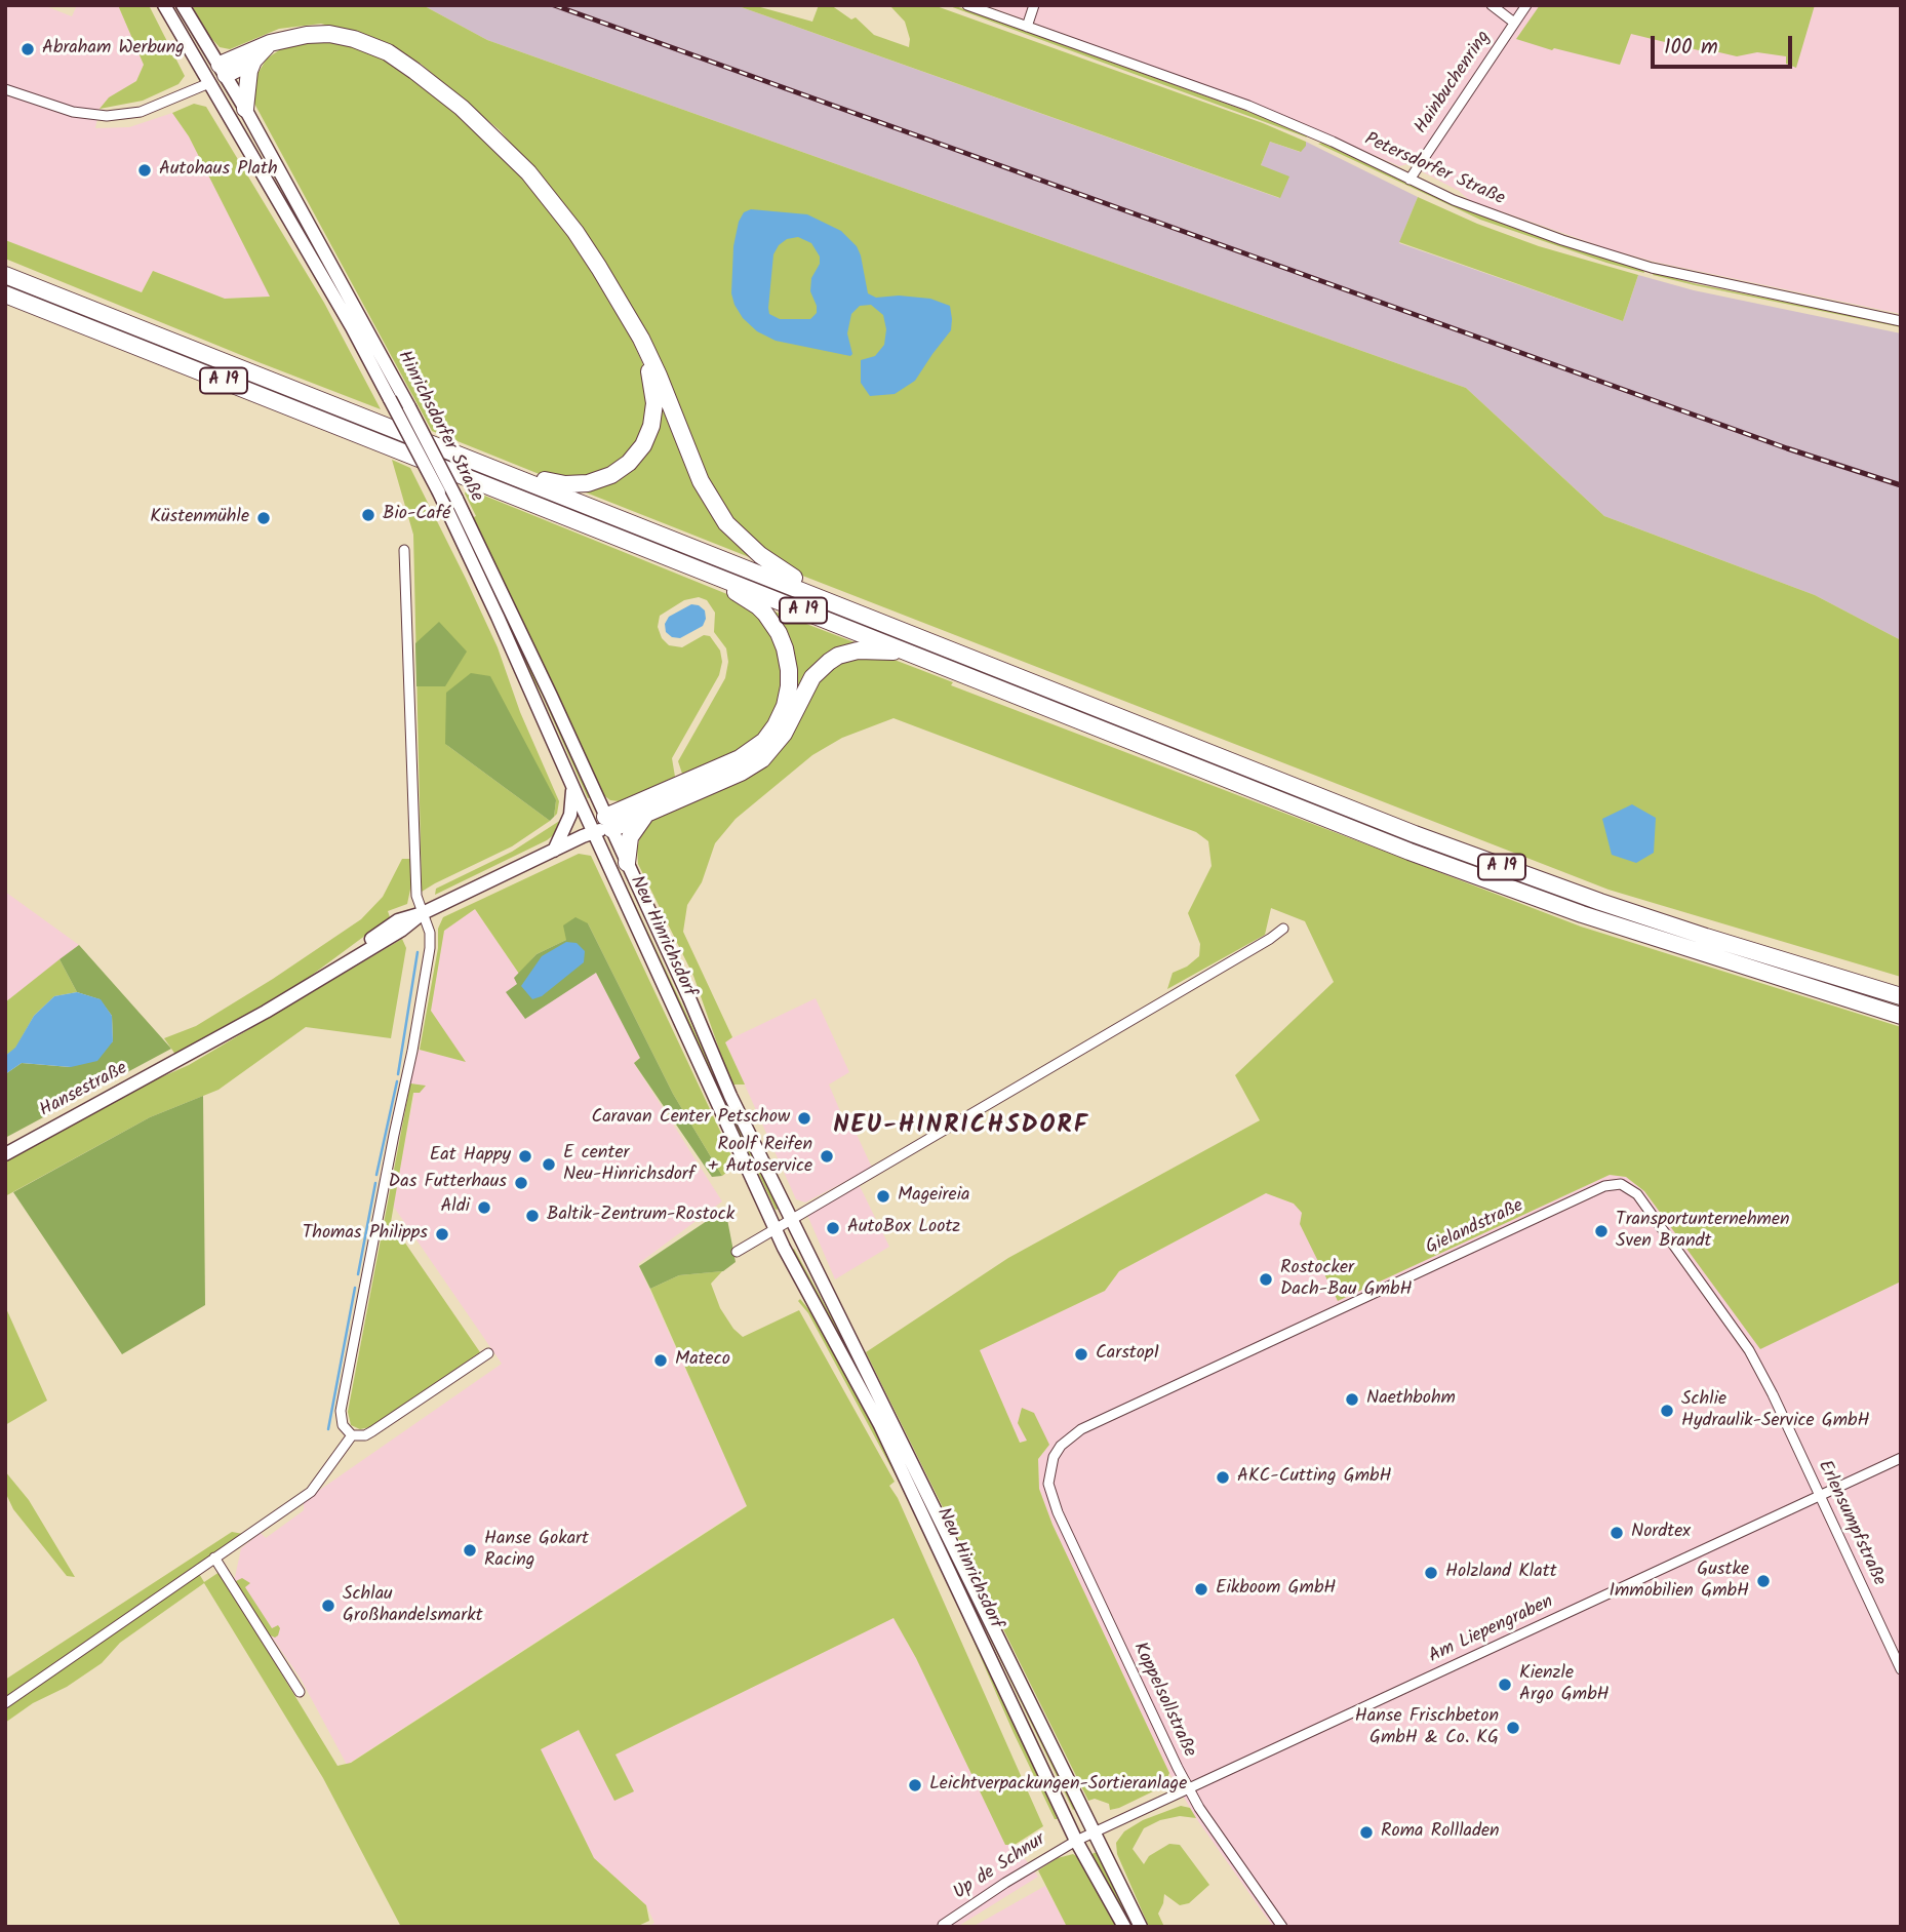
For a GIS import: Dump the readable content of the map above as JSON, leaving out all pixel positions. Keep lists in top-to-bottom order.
{
  "streets": {
    "highway": ["A 19"],
    "main road": ["Hinrichsdorfer Straße", "Neu Hinrichsdorf", "Hansestraße"],
    "street": [
      "Hainbuchenring",
      "Petersdorfer Straße",
      "Gielandstraße",
      "Erlensumpfstraße",
      "Am Liepengraben",
      "Koppelsollstraße",
      "Up de Schnur"
    ]
  },
  "crossings": [
    ["Hainbuchenring", "Petersdorfer Straße"],
    ["Hinrichsdorfer Straße", "Neu Hinrichsdorf"],
    ["Neu Hinrichsdorf", "Am Liepengraben"],
    ["Neu Hinrichsdorf", "Up de Schnur"],
    ["Gielandstraße", "Erlensumpfstraße"],
    ["Gielandstraße", "Koppelsollstraße"],
    ["Erlensumpfstraße", "Am Liepengraben"],
    ["Am Liepengraben", "Koppelsollstraße"],
    ["Am Liepengraben", "Up de Schnur"]
  ],
  "districts": ["NEU-HINRICHSDORF"],
  "places": [
    "Abraham Werbung",
    "Autohaus Plath",
    "Bio-Café",
    "Küstenmühle",
    "Caravan Center Petschow",
    "Eat Happy",
    "Roolf Reifen + Autoservice",
    "E center Neu-Hinrichsdorf",
    "Das Futterhaus",
    "Mageireia",
    "Aldi",
    "Baltik-Zentrum-Rostock",
    "AutoBox Lootz",
    "Transportunternehmen Sven Brandt",
    "Thomas Philipps",
    "Rostocker Dach-Bau GmbH",
    "Carstop1",
    "Mateco",
    "Naethbohm",
    "Schlie Hydraulik-Service GmbH",
    "AKC-Cutting GmbH",
    "Nordtex",
    "Hanse Gokart Racing",
    "Holzland Klatt",
    "Gustke Immobilien GmbH",
    "Eikboom GmbH",
    "Schlau Großhandelsmarkt",
    "Kienzle Argo GmbH",
    "Hanse Frischbeton GmbH & Co. KG",
    "Leichtverpackungen-Sortieranlage",
    "Roma Rollladen"
  ],
  "scale_bar": "100 m"
}
